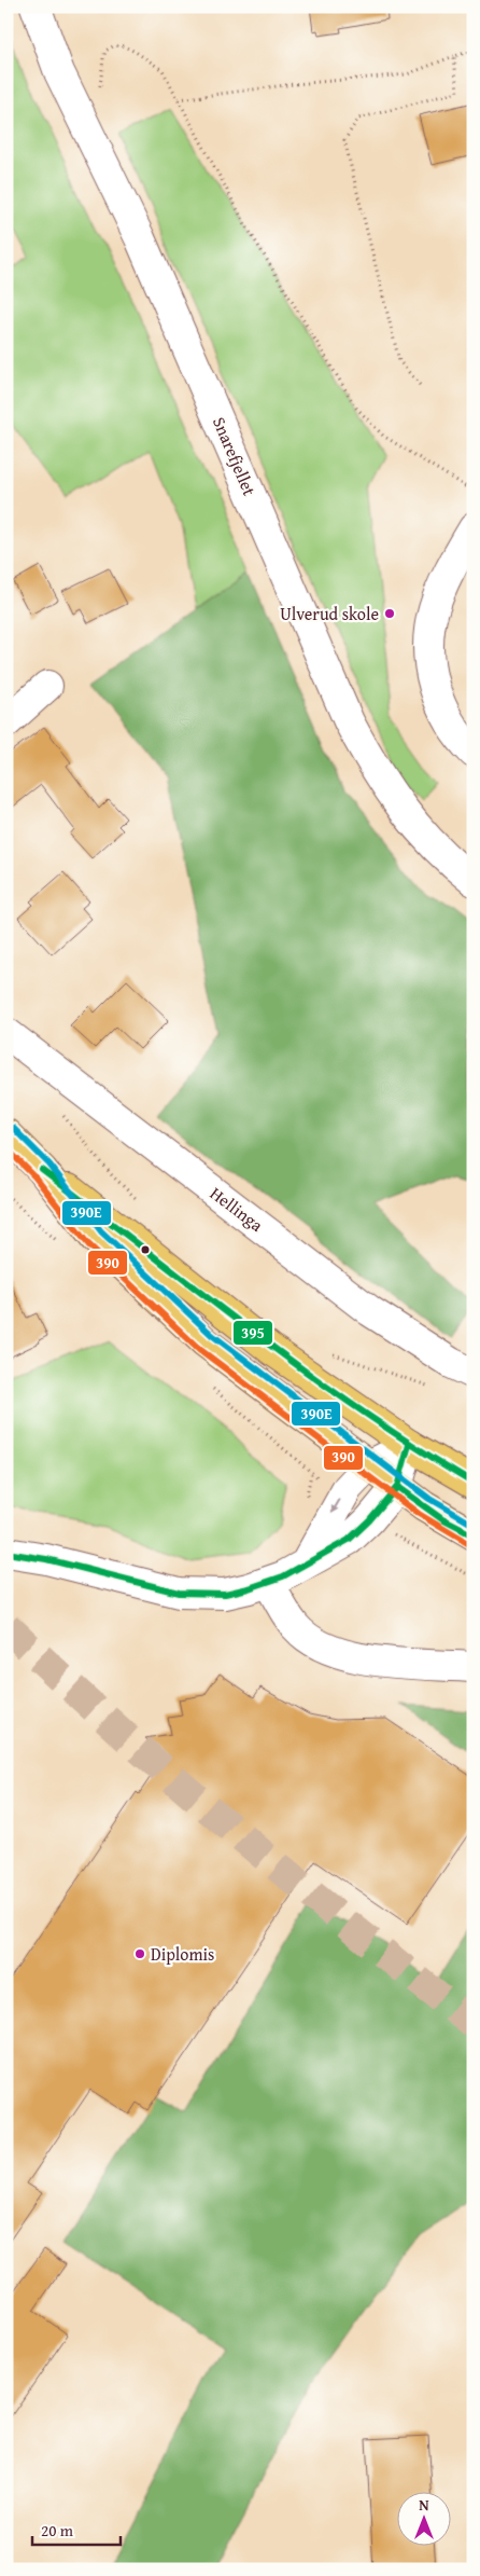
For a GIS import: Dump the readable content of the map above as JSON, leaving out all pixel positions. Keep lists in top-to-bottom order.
{
  "streets": {
    "street": ["Snarefjellet", "Hellinga"]
  },
  "places": ["Ulverud skole", "Diplomis"],
  "lines": ["transit line 390E", "transit line 390", "transit line 395"],
  "scale_bar": "20 m",
  "north": "top"
}
